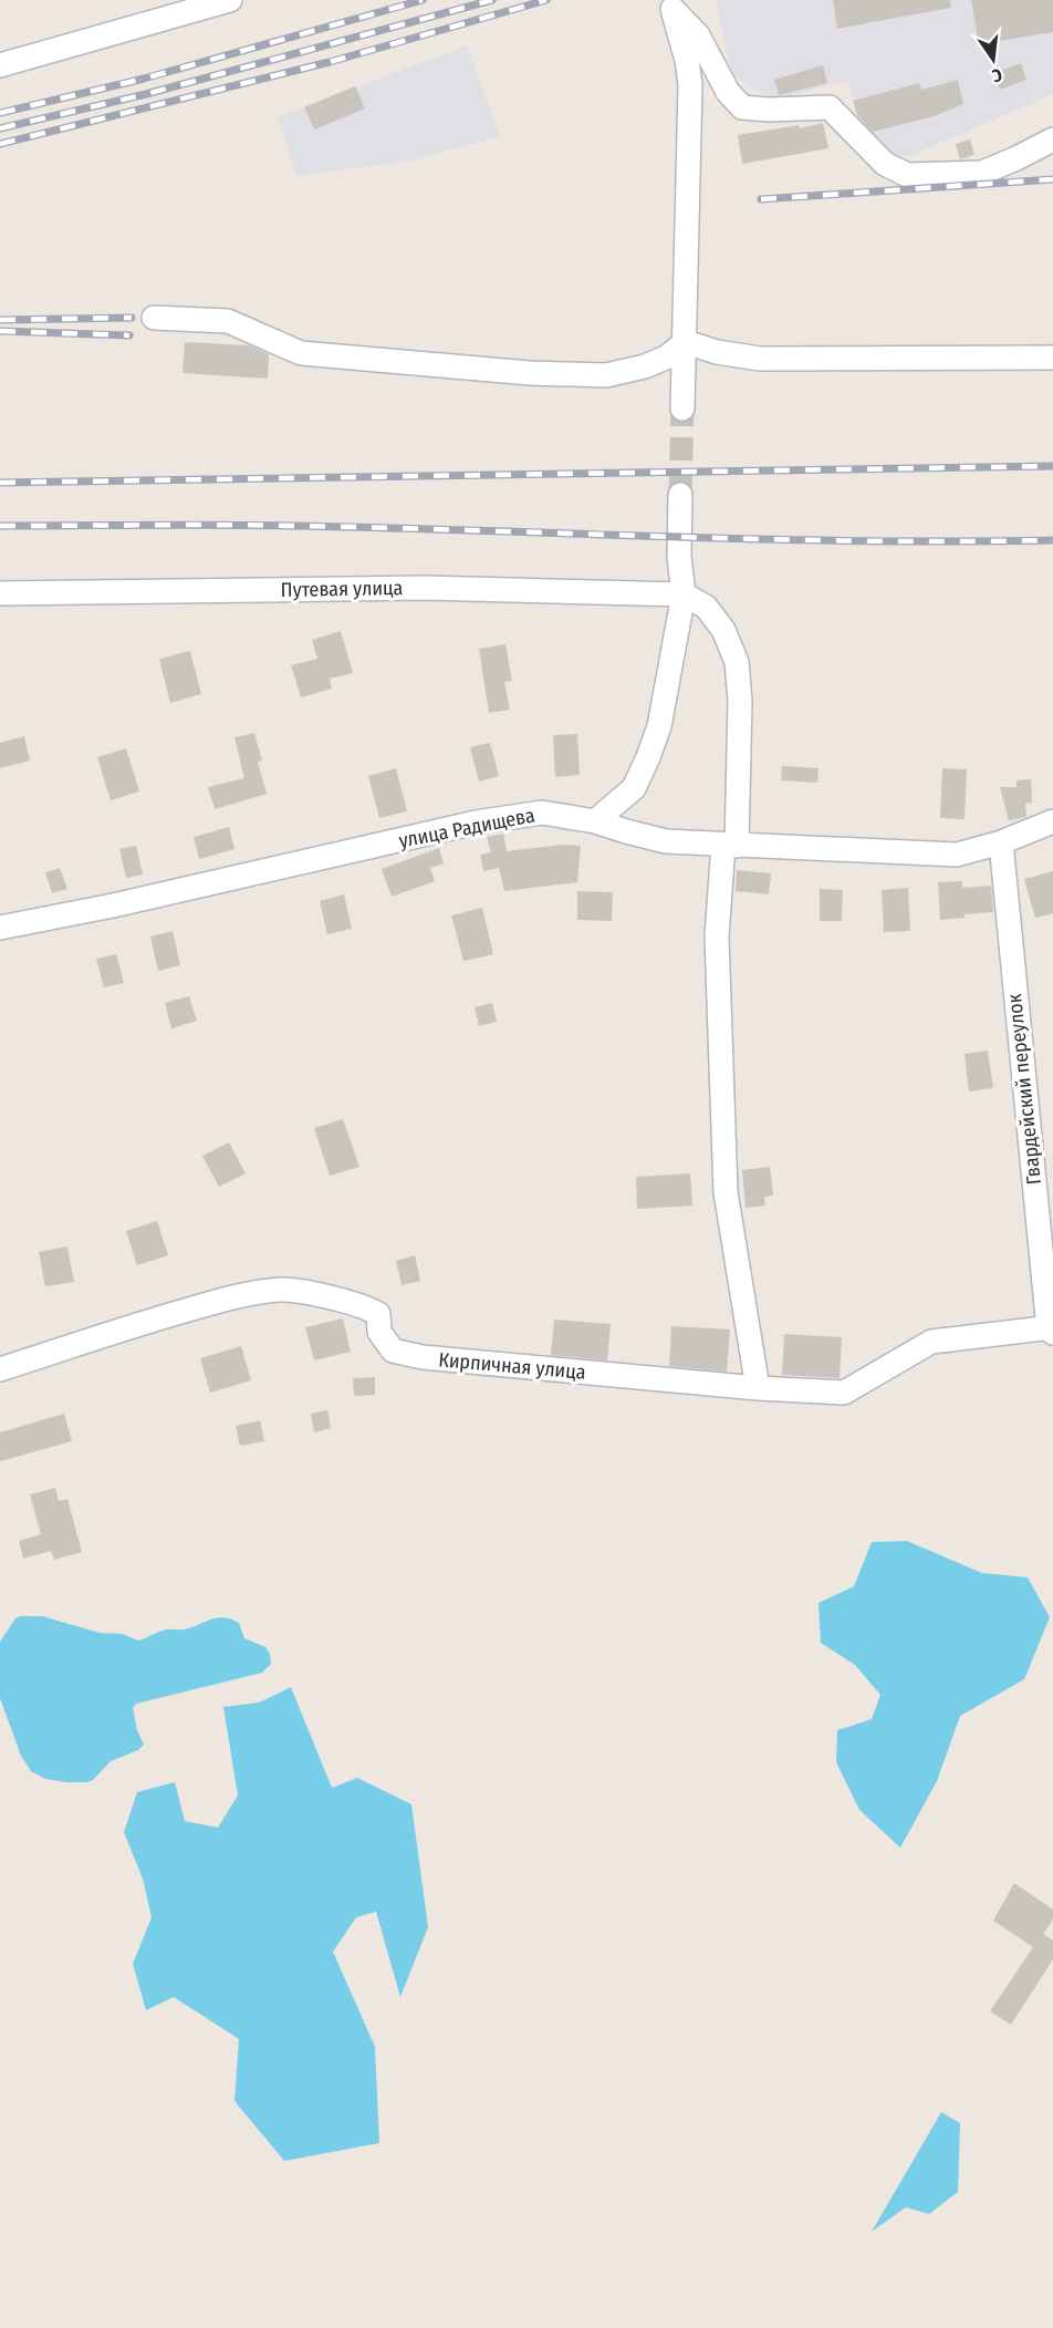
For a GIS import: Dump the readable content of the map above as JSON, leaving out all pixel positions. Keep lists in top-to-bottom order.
{
  "streets": {
    "street": [
      "Путевая улица",
      "улица Радищева",
      "Гвардейский переулок",
      "Кирпичная улица"
    ]
  },
  "crossings": [
    ["улица Радищева", "Гвардейский переулок"],
    ["Гвардейский переулок", "Кирпичная улица"]
  ],
  "north": "bottom"
}
